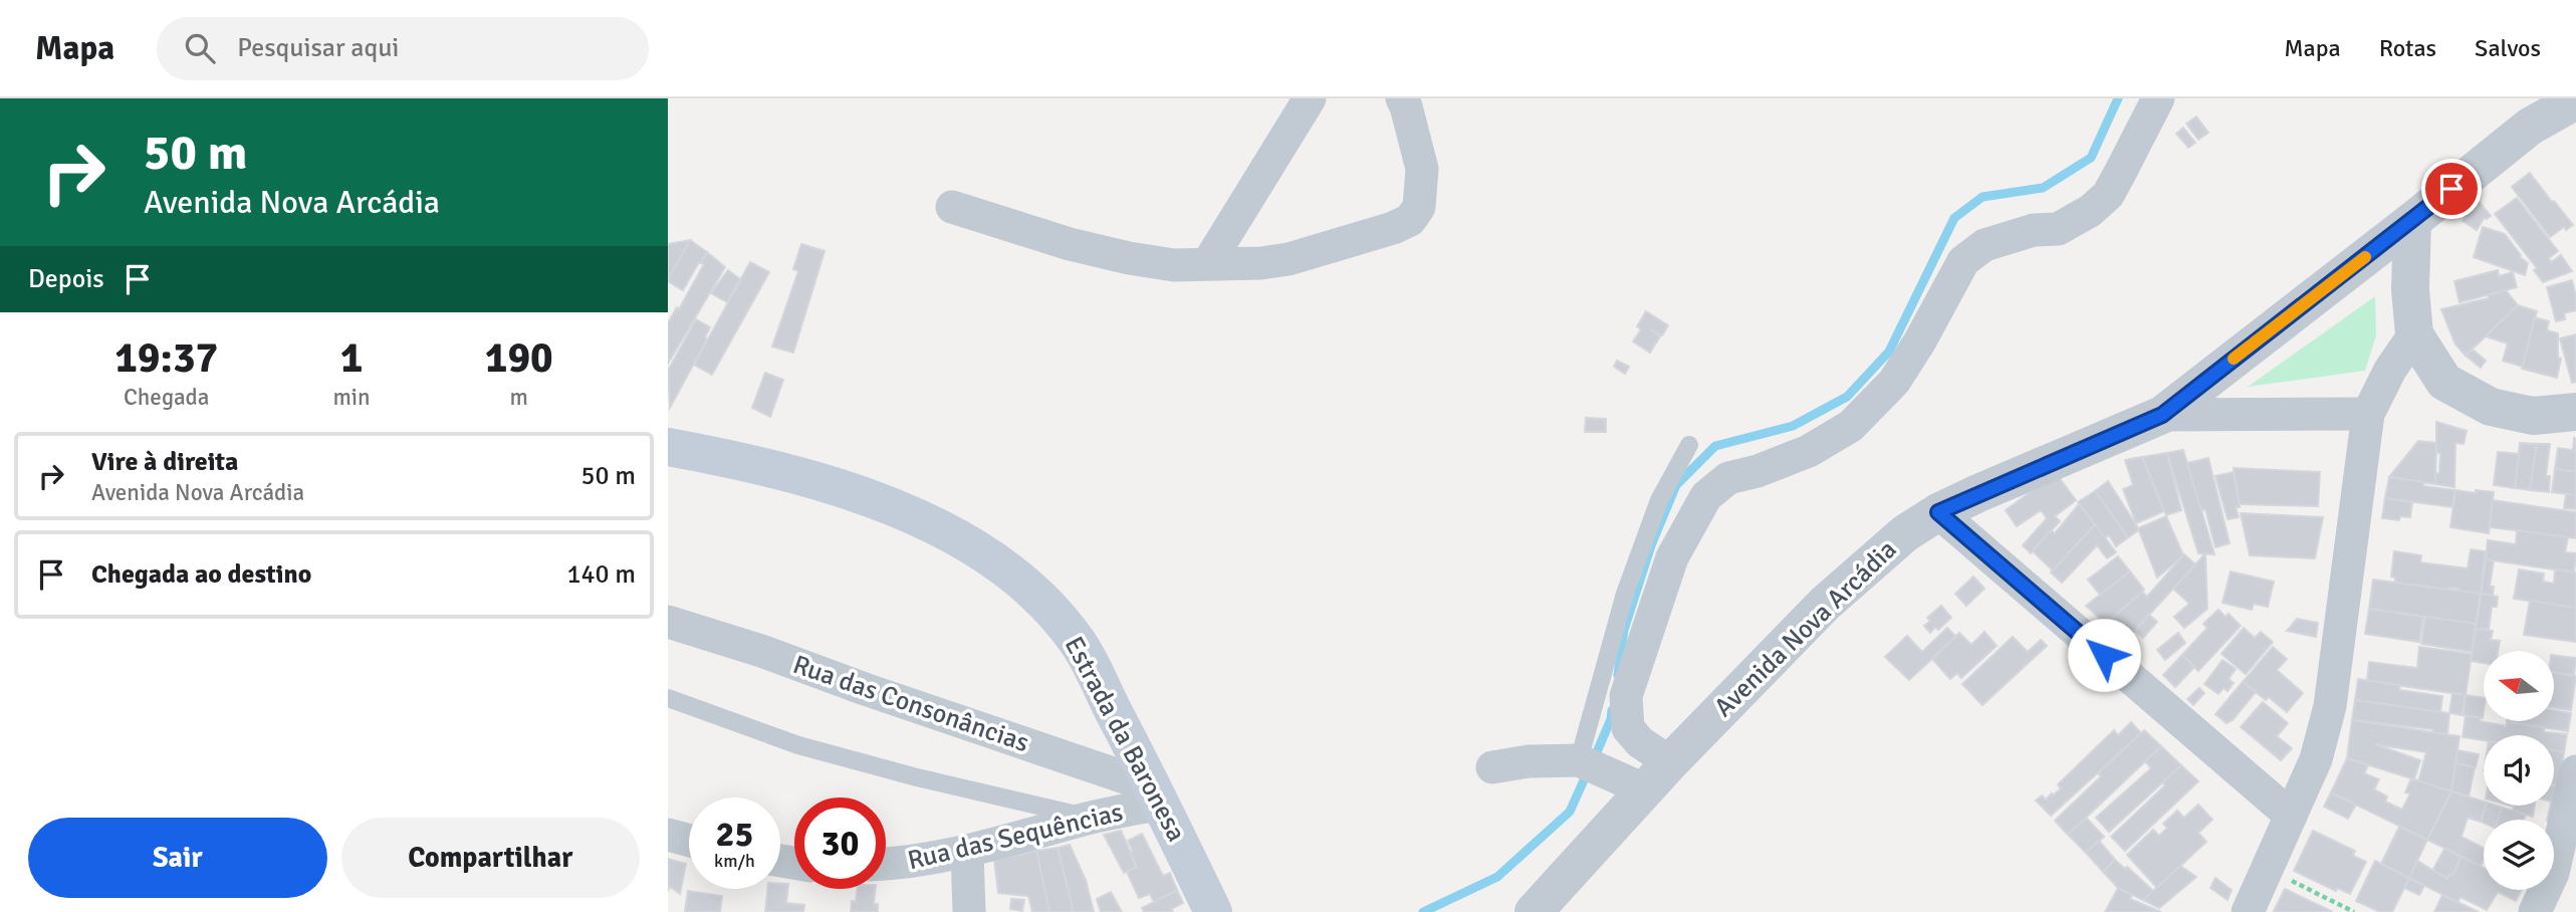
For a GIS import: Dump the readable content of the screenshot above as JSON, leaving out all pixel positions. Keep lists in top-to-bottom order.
{
  "streets": {
    "main road": ["Estrada da Baronesa"],
    "street": ["Avenida Nova Arcádia", "Rua das Consonâncias", "Rua das Sequências"]
  },
  "crossings": [
    ["Rua das Consonâncias", "Estrada da Baronesa"],
    ["Rua das Consonâncias", "Rua das Sequências"],
    ["Estrada da Baronesa", "Rua das Sequências"]
  ],
  "north": "left",
  "page": {
    "header": "Mapa",
    "search": "Pesquisar aqui",
    "nav": ["Mapa", "Rotas", "Salvos"],
    "turn": ["50 m", "Avenida Nova Arcádia"],
    "then": "Depois",
    "eta": [
      "19:37",
      "Chegada",
      "1",
      "min",
      "190",
      "m"
    ],
    "list": [
      {
        "name": "Vire à direita",
        "note": "Avenida Nova Arcádia",
        "value": "50 m"
      },
      {
        "name": "Chegada ao destino",
        "value": "140 m"
      }
    ],
    "speed": "25 km/h",
    "limit": "30",
    "buttons": ["Sair", "Compartilhar"]
  }
}
